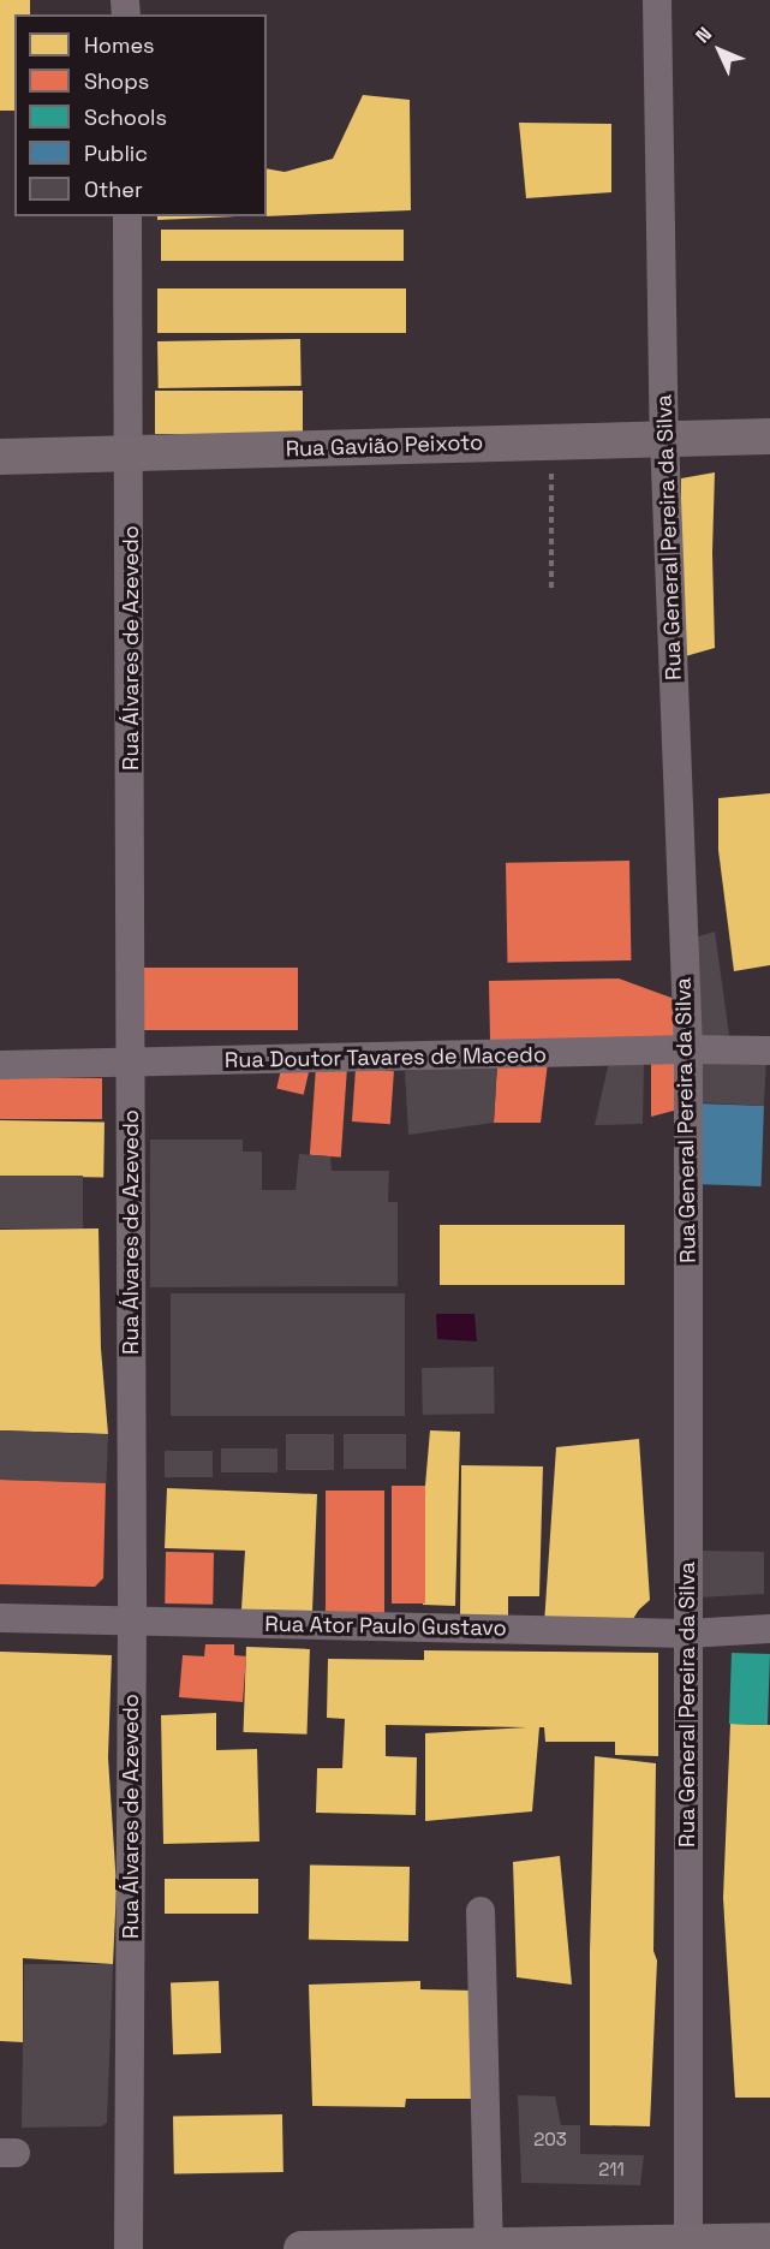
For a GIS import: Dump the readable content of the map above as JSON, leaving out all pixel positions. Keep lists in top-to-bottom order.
{
  "streets": {
    "main road": ["Rua Gavião Peixoto"],
    "street": [
      "Rua General Pereira da Silva",
      "Rua Álvares de Azevedo",
      "Rua Doutor Tavares de Macedo",
      "Rua Ator Paulo Gustavo"
    ]
  },
  "crossings": [
    ["Rua Gavião Peixoto", "Rua General Pereira da Silva"],
    ["Rua Gavião Peixoto", "Rua Álvares de Azevedo"],
    ["Rua General Pereira da Silva", "Rua Doutor Tavares de Macedo"],
    ["Rua General Pereira da Silva", "Rua Ator Paulo Gustavo"],
    ["Rua Álvares de Azevedo", "Rua Doutor Tavares de Macedo"],
    ["Rua Álvares de Azevedo", "Rua Ator Paulo Gustavo"]
  ],
  "house_numbers": ["203", "211"],
  "legend": [
    "Homes",
    "Shops",
    "Schools",
    "Public",
    "Other"
  ],
  "north": "top left"
}
